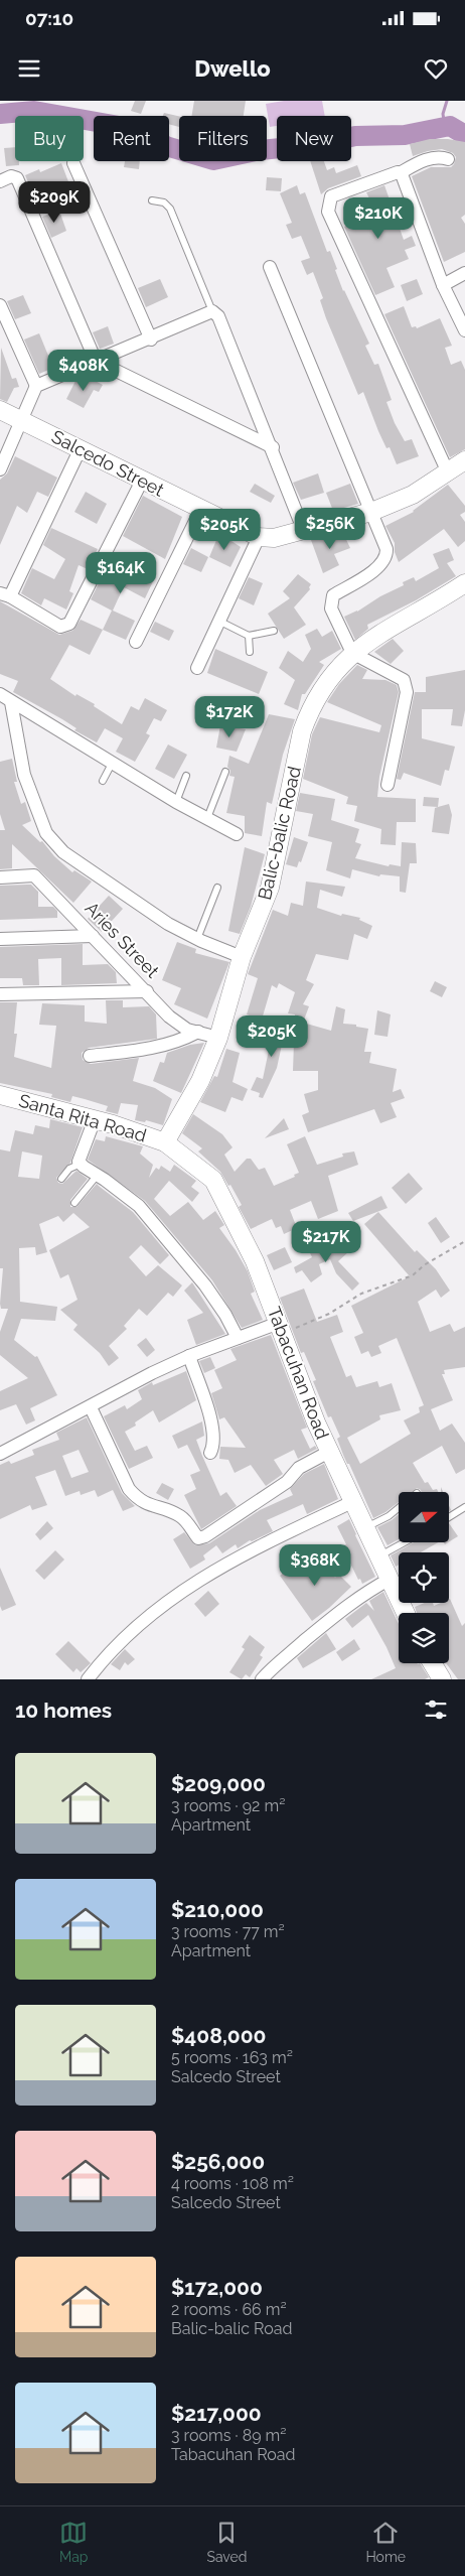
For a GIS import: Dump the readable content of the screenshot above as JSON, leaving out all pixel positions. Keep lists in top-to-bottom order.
{
  "streets": {
    "main road": [
      "Salcedo Street",
      "Balic-balic Road",
      "Santa Rita Road",
      "Tabacuhan Road"
    ],
    "street": ["Aries Street"]
  },
  "crossings": [
    ["Balic-balic Road", "Aries Street"],
    ["Balic-balic Road", "Santa Rita Road"],
    ["Balic-balic Road", "Tabacuhan Road"],
    ["Santa Rita Road", "Tabacuhan Road"]
  ],
  "north": "right",
  "page": {
    "status": "07:10",
    "header": "Dwello",
    "chip": [
      "Buy",
      "Rent",
      "Filters",
      "New"
    ],
    "price": [
      "$209K",
      "$210K",
      "$408K",
      "$256K",
      "$205K",
      "$164K",
      "$172K",
      "$205K",
      "$217K",
      "$368K"
    ],
    "heading": "10 homes",
    "list": [
      {
        "name": "$209,000",
        "note": "3 rooms · 92 m² · Apartment"
      },
      {
        "name": "$210,000",
        "note": "3 rooms · 77 m² · Apartment"
      },
      {
        "name": "$408,000",
        "note": "5 rooms · 163 m² · Salcedo Street"
      },
      {
        "name": "$256,000",
        "note": "4 rooms · 108 m² · Salcedo Street"
      },
      {
        "name": "$172,000",
        "note": "2 rooms · 66 m² · Balic-balic Road"
      },
      {
        "name": "$217,000",
        "note": "3 rooms · 89 m² · Tabacuhan Road"
      }
    ],
    "tabs": ["Map", "Saved", "Home"]
  }
}
